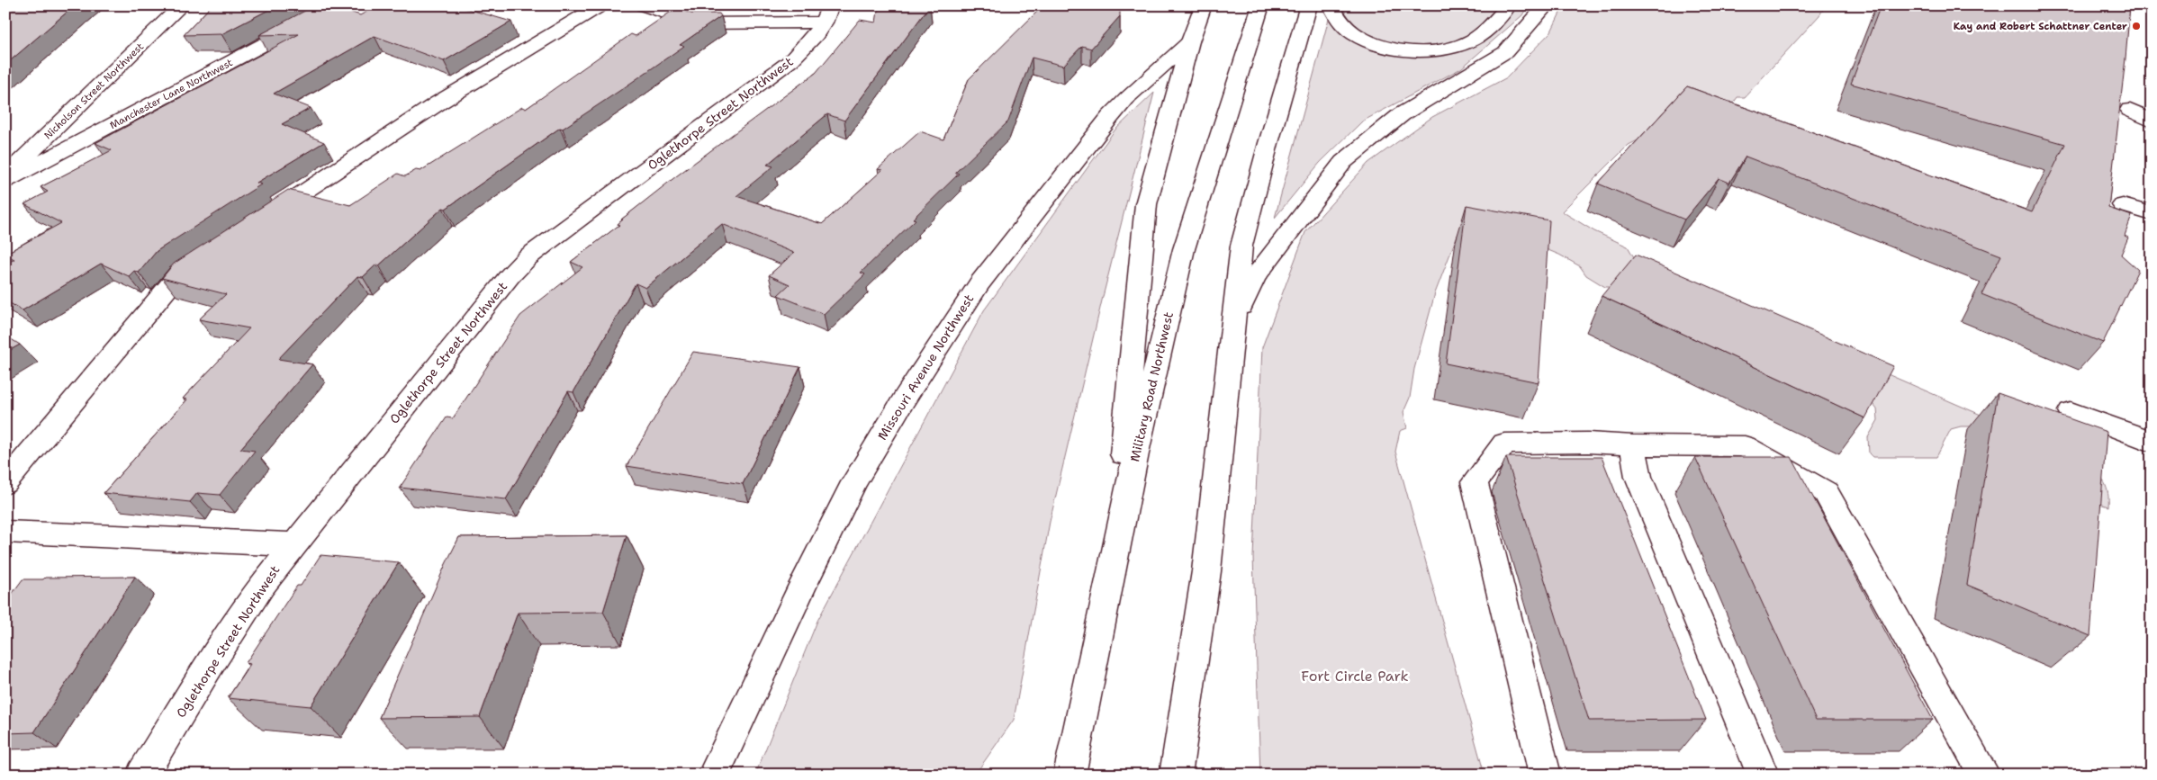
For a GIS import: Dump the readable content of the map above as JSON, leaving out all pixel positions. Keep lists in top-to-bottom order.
{
  "streets": {
    "main road": [
      "Nicholson Street Northwest",
      "Manchester Lane Northwest",
      "Oglethorpe Street Northwest",
      "Missouri Avenue Northwest",
      "Military Road Northwest"
    ]
  },
  "parks": ["Fort Circle Park"],
  "places": ["Kay and Robert Schattner Center"]
}
